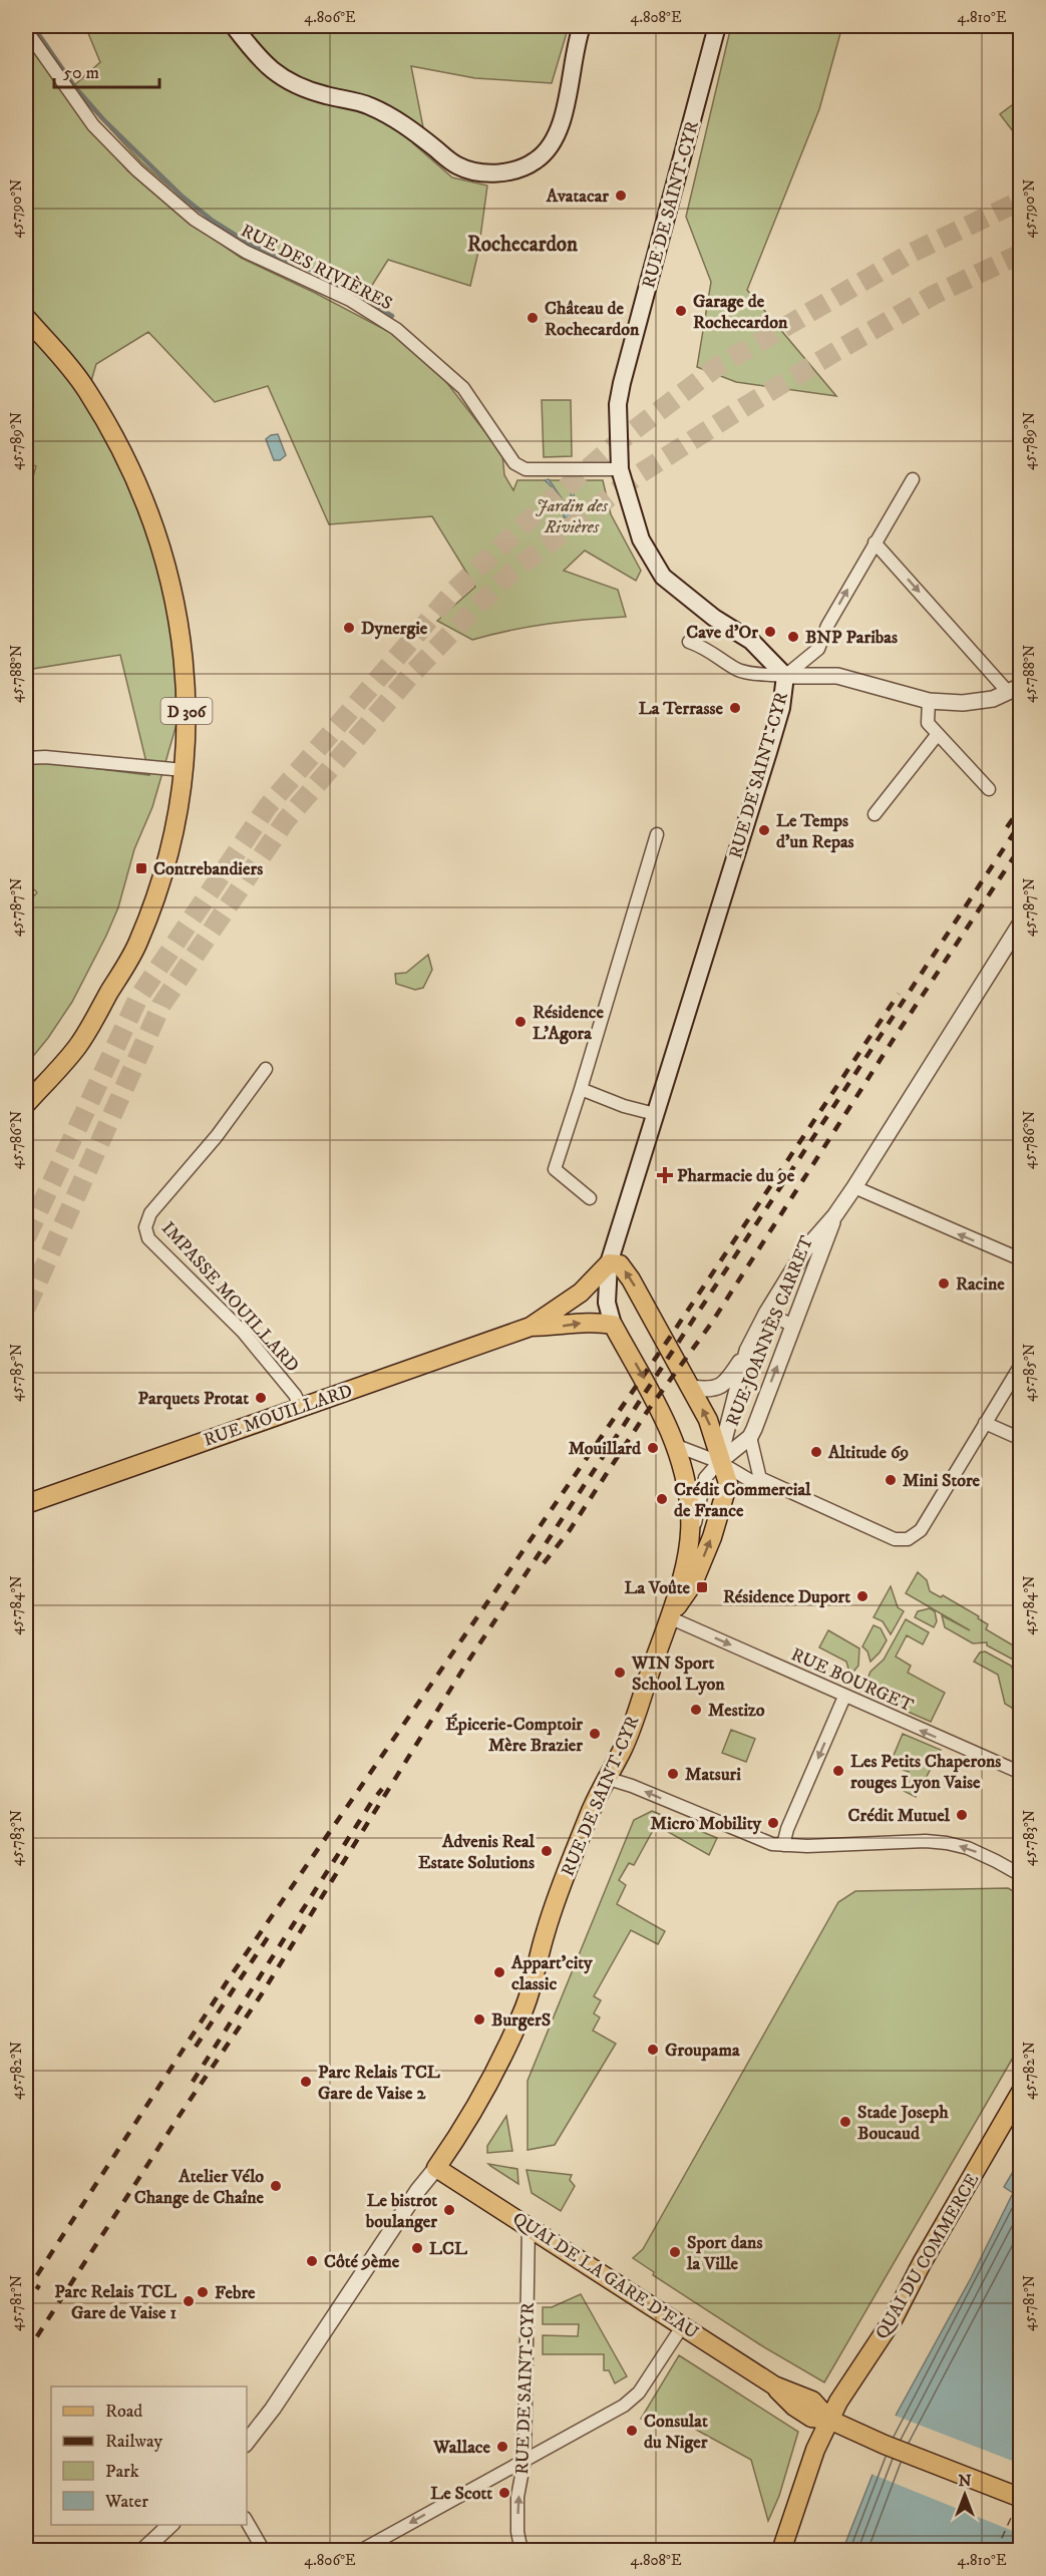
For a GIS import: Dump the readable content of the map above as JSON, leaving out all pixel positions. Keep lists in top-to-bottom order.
{
  "streets": {
    "main road": [
      "RUE DE SAINT-CYR",
      "D 306",
      "RUE MOUILLARD",
      "QUAI DU COMMERCE",
      "QUAI DE LA GARE D'EAU"
    ],
    "street": [
      "RUE DES RIVIÈRES",
      "IMPASSE MOUILLARD",
      "RUE JOANNÈS CARRET",
      "RUE BOURGET"
    ]
  },
  "crossings": [
    ["RUE DE SAINT-CYR", "RUE DES RIVIÈRES"],
    ["RUE DE SAINT-CYR", "RUE JOANNÈS CARRET"],
    ["RUE DE SAINT-CYR", "RUE MOUILLARD"],
    ["RUE DE SAINT-CYR", "RUE BOURGET"],
    ["RUE DE SAINT-CYR", "QUAI DE LA GARE D'EAU"],
    ["IMPASSE MOUILLARD", "RUE MOUILLARD"],
    ["QUAI DU COMMERCE", "QUAI DE LA GARE D'EAU"]
  ],
  "districts": ["Rochecardon"],
  "parks": ["Jardin des Rivières"],
  "places": {
    "other": [
      "Avatacar",
      "Garage de Rochecardon",
      "Château de Rochecardon",
      "Dynergie",
      "Cave d'Or",
      "BNP Paribas",
      "La Terrasse",
      "Le Temps d'un Repas",
      "Résidence L’Agora",
      "Racine",
      "Parquets Protat",
      "Mouillard",
      "Altitude 69",
      "Mini Store",
      "Crédit Commercial de France",
      "Résidence Duport",
      "WIN Sport School Lyon",
      "Mestizo",
      "Épicerie-Comptoir Mère Brazier",
      "Les Petits Chaperons rouges Lyon Vaise",
      "Matsuri",
      "Crédit Mutuel",
      "Micro Mobility",
      "Advenis Real Estate Solutions",
      "Appart'city classic",
      "BurgerS",
      "Groupama",
      "Parc Relais TCL Gare de Vaise 2",
      "Stade Joseph Boucaud",
      "Atelier Vélo Change de Chaîne",
      "Le bistrot boulanger",
      "LCL",
      "Sport dans la Ville",
      "Côté 9ème",
      "Febre",
      "Parc Relais TCL Gare de Vaise 1",
      "Consulat du Niger",
      "Wallace",
      "Le Scott"
    ],
    "transit": ["Contrebandiers", "La Voûte"],
    "health": ["Pharmacie du 9e"]
  },
  "legend": [
    "Road",
    "Railway",
    "Park",
    "Water"
  ],
  "scale_bar": "50 m",
  "north": "top",
  "coordinates": [
    "4.806°E",
    "4.808°E",
    "4.810°E",
    "45.790°N",
    "45.789°N",
    "45.788°N",
    "45.787°N",
    "45.786°N",
    "45.785°N",
    "45.784°N",
    "45.783°N",
    "45.782°N",
    "45.781°N"
  ]
}
